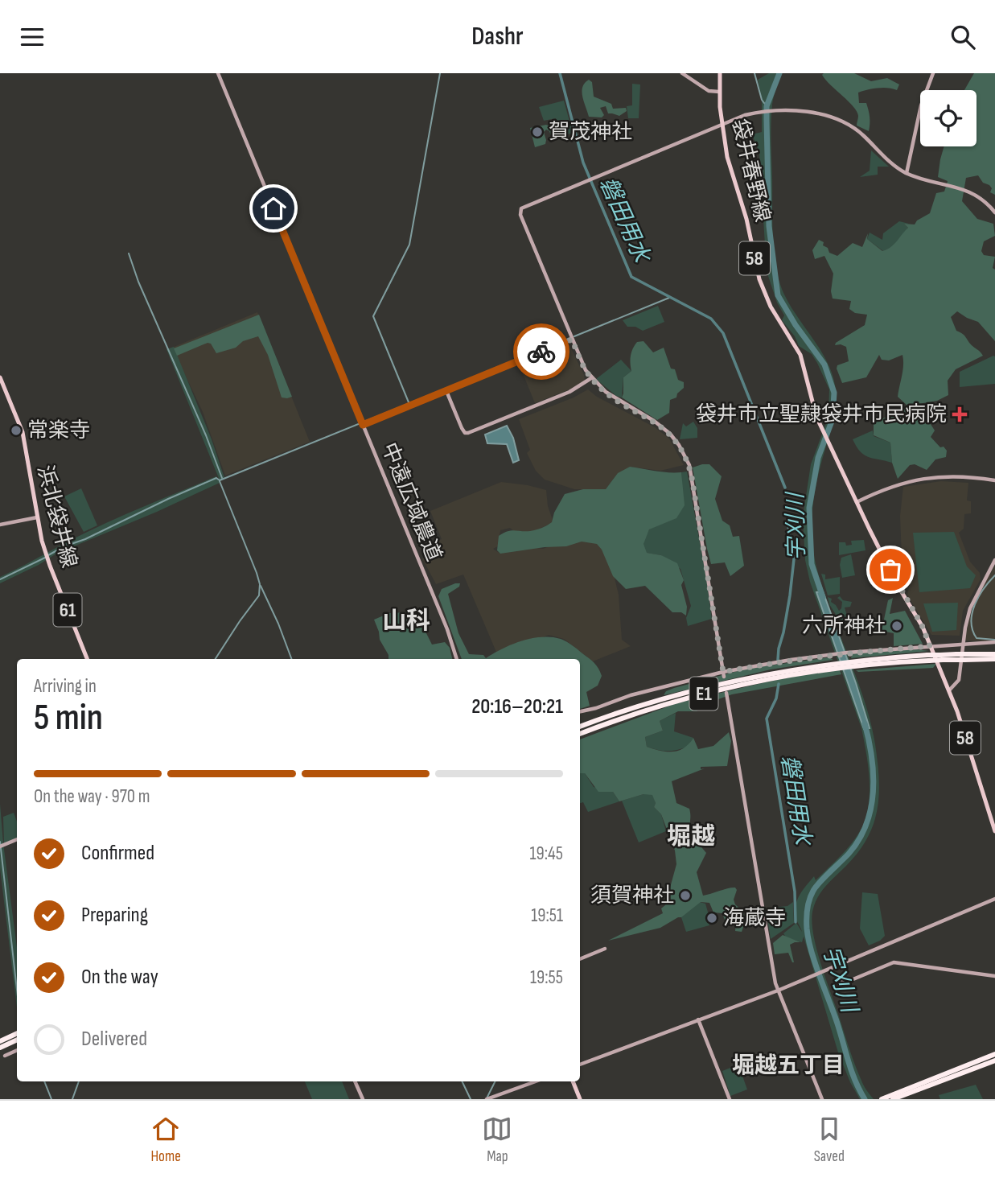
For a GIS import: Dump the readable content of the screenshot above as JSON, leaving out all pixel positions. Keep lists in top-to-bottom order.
{
  "streets": {
    "highway": ["E1"],
    "main road": [
      "袋井春野線",
      "58",
      "浜北袋井線",
      "61"
    ],
    "street": ["中遠広域農道"]
  },
  "districts": ["山科", "堀越", "堀越五丁目"],
  "water": ["磐田用水", "宇刈川"],
  "places": {
    "other": [
      "賀茂神社",
      "常楽寺",
      "六所神社",
      "須賀神社",
      "海蔵寺"
    ],
    "health": ["袋井市立聖隷袋井市民病院"]
  },
  "page": {
    "header": "Dashr",
    "heading": ["5 min", "Arriving in", "20:16–20:21"],
    "bar": "On the way · 970 m",
    "list": [
      ["Confirmed", "19:45"],
      ["Preparing", "19:51"],
      ["On the way", "19:55"],
      "Delivered"
    ],
    "tabs": ["Home", "Map", "Saved"]
  }
}
